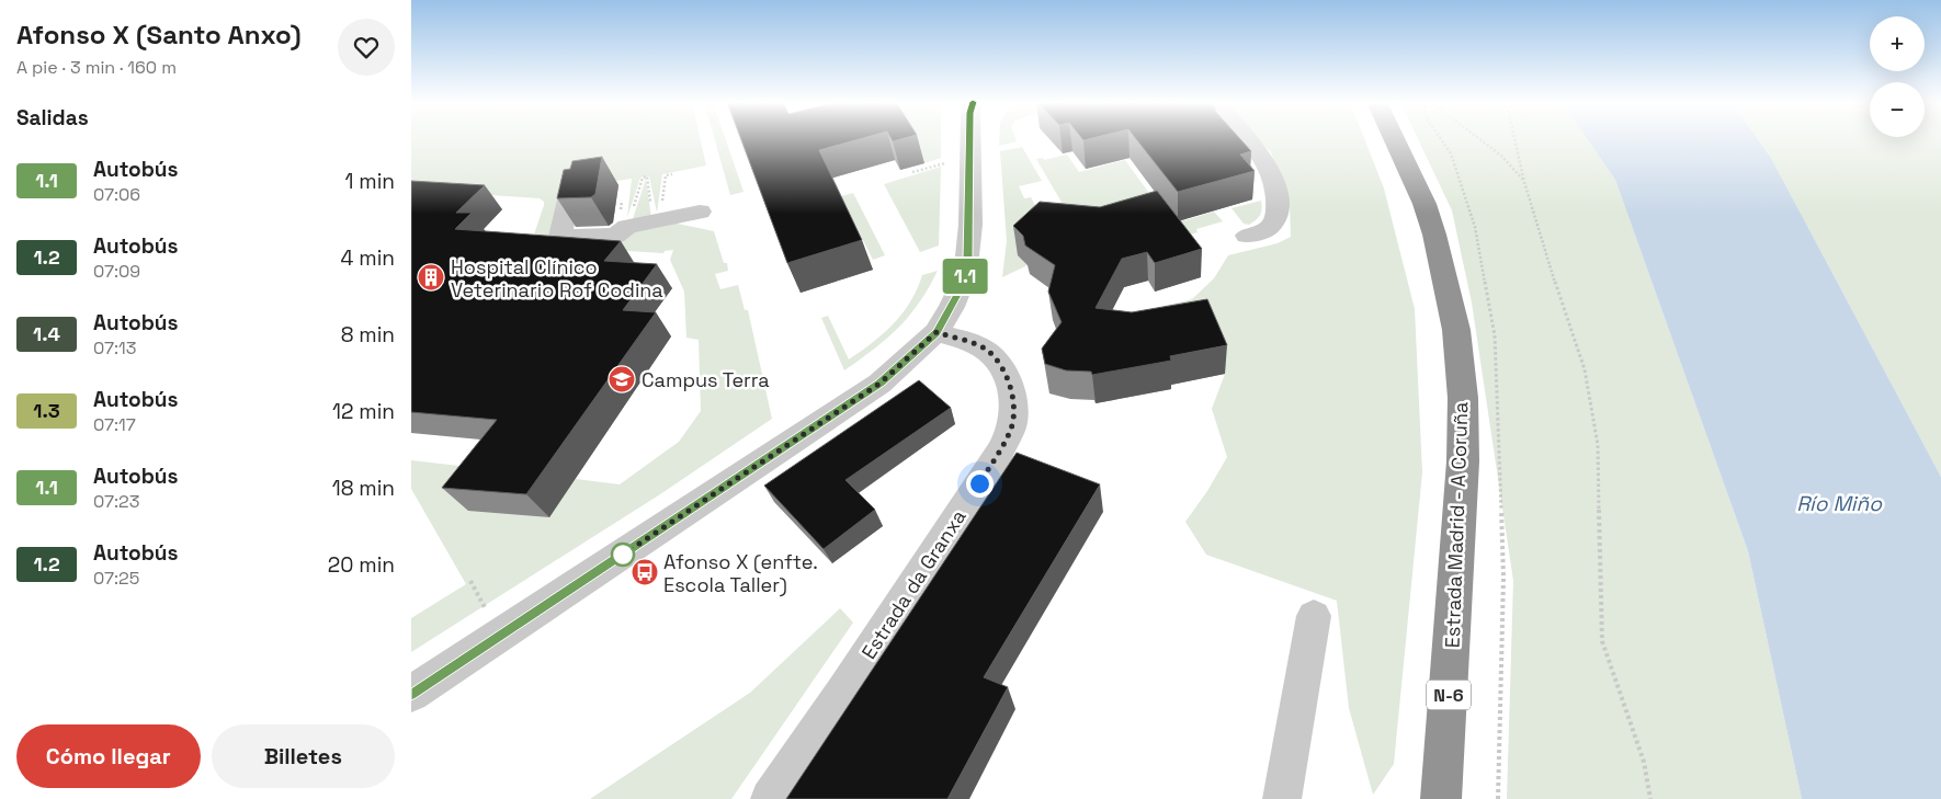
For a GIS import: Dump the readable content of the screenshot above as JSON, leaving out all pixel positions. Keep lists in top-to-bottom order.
{
  "streets": {
    "highway": ["Estrada Madrid - A Coruña", "N-6"],
    "street": ["Estrada da Granxa"]
  },
  "water": ["Río Miño"],
  "places": {
    "building": ["Hospital Clínico Veterinario Rof Codina"],
    "school or university": ["Campus Terra"],
    "bus stop": ["Afonso X (enfte. Escola Taller)"]
  },
  "lines": ["bus line 1.1"],
  "page": {
    "heading": [
      ["Afonso X (Santo Anxo)", "A pie · 3 min · 160 m"],
      "Salidas"
    ],
    "on_map": "1.1",
    "map_buttons": ["+", "−"],
    "list": [
      {
        "mark": "1.1",
        "name": "Autobús",
        "note": "07:06",
        "value": "1 min"
      },
      {
        "mark": "1.2",
        "name": "Autobús",
        "note": "07:09",
        "value": "4 min"
      },
      {
        "mark": "1.4",
        "name": "Autobús",
        "note": "07:13",
        "value": "8 min"
      },
      {
        "mark": "1.3",
        "name": "Autobús",
        "note": "07:17",
        "value": "12 min"
      },
      {
        "mark": "1.1",
        "name": "Autobús",
        "note": "07:23",
        "value": "18 min"
      },
      {
        "mark": "1.2",
        "name": "Autobús",
        "note": "07:25",
        "value": "20 min"
      }
    ],
    "buttons": ["Cómo llegar", "Billetes"]
  }
}
